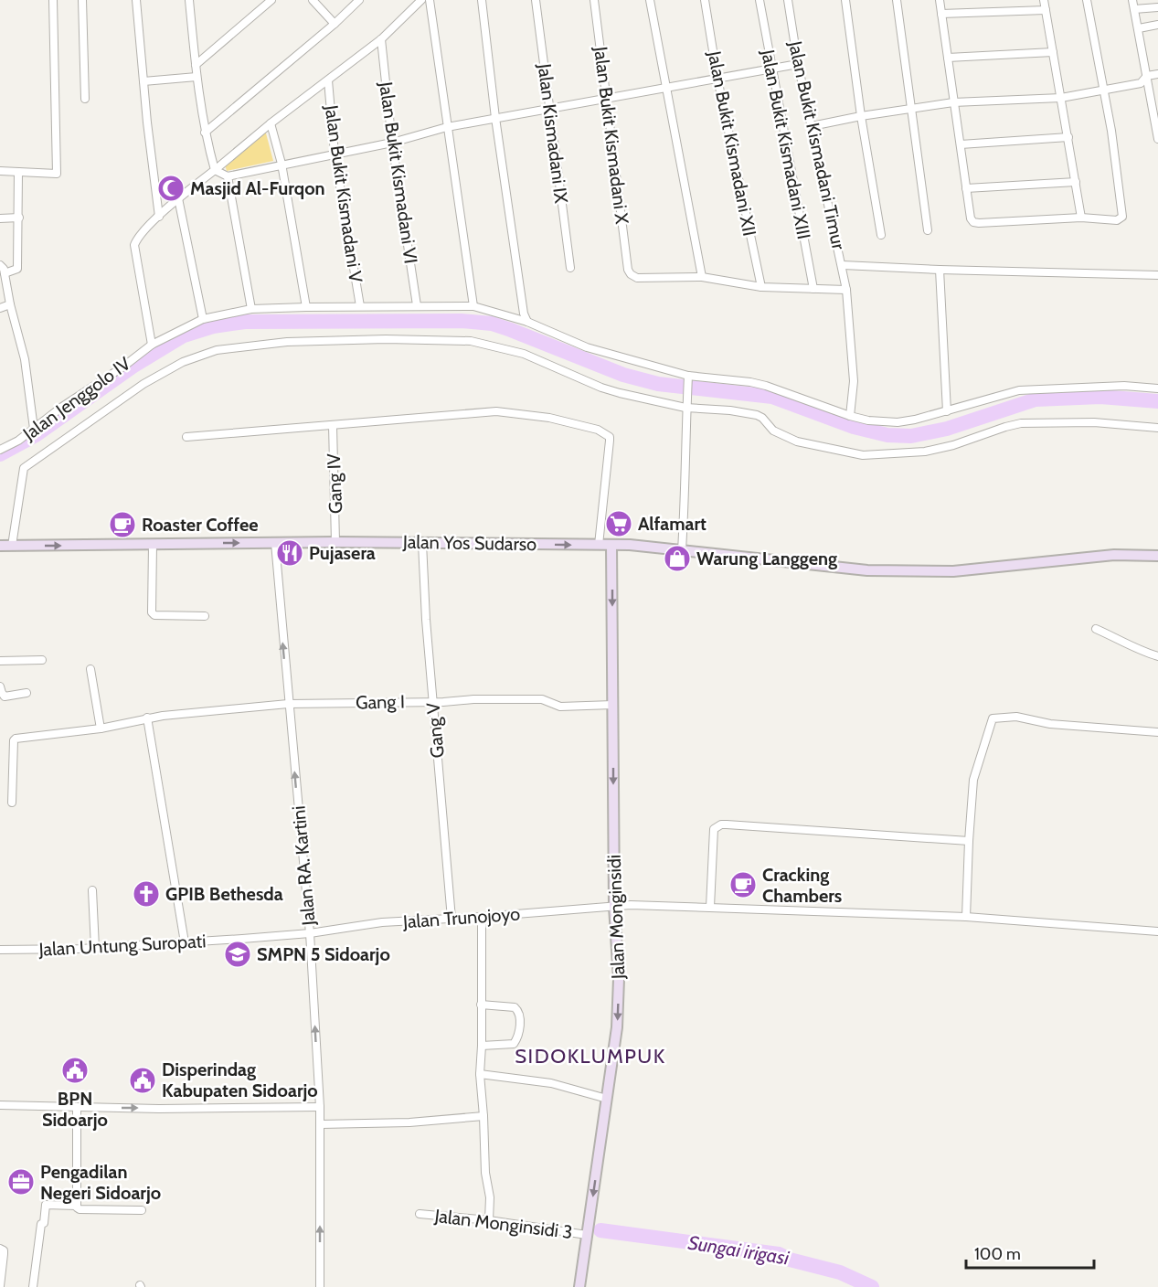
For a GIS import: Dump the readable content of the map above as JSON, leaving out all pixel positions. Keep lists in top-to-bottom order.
{
  "streets": {
    "main road": ["Jalan Yos Sudarso", "Jalan Monginsidi"],
    "street": [
      "Jalan Kismadani IX",
      "Jalan Bukit Kismadani X",
      "Jalan Bukit Kismadani XII",
      "Jalan Bukit Kismadani XIII",
      "Jalan Bukit Kismadani Timur",
      "Jalan Bukit Kismadani VI",
      "Jalan Bukit Kismadani V",
      "Jalan Jenggolo IV",
      "Gang IV",
      "Gang I",
      "Gang V",
      "Jalan RA. Kartini",
      "Jalan Trunojoyo",
      "Jalan Untung Suropati",
      "Jalan Monginsidi 3"
    ]
  },
  "crossings": [
    ["Jalan Bukit Kismadani Timur", "Jalan Jenggolo IV"],
    ["Jalan Bukit Kismadani VI", "Jalan Jenggolo IV"],
    ["Jalan Bukit Kismadani V", "Jalan Jenggolo IV"],
    ["Gang IV", "Jalan Yos Sudarso"],
    ["Jalan Yos Sudarso", "Gang V"],
    ["Jalan Yos Sudarso", "Jalan RA. Kartini"],
    ["Jalan Yos Sudarso", "Jalan Monginsidi"],
    ["Gang I", "Gang V"],
    ["Gang I", "Jalan RA. Kartini"],
    ["Gang I", "Jalan Monginsidi"],
    ["Gang V", "Jalan Trunojoyo"],
    ["Jalan RA. Kartini", "Jalan Trunojoyo"],
    ["Jalan RA. Kartini", "Jalan Untung Suropati"],
    ["Jalan Monginsidi", "Jalan Trunojoyo"],
    ["Jalan Monginsidi", "Jalan Monginsidi 3"],
    ["Jalan Trunojoyo", "Jalan Untung Suropati"]
  ],
  "one_way": ["Jalan Yos Sudarso", "Jalan RA. Kartini", "Jalan Monginsidi"],
  "districts": ["SIDOKLUMPUK"],
  "water": ["Sungai irigasi"],
  "places": {
    "mosque": ["Masjid Al-Furqon"],
    "supermarket": ["Alfamart"],
    "cafe": ["Roaster Coffee", "Cracking Chambers"],
    "restaurant": ["Pujasera"],
    "shop": ["Warung Langgeng"],
    "church": ["GPIB Bethesda"],
    "school or university": ["SMPN 5 Sidoarjo"],
    "public building": ["BPN Sidoarjo", "Disperindag Kabupaten Sidoarjo"],
    "office": ["Pengadilan Negeri Sidoarjo"]
  },
  "scale_bar": "100 m"
}
